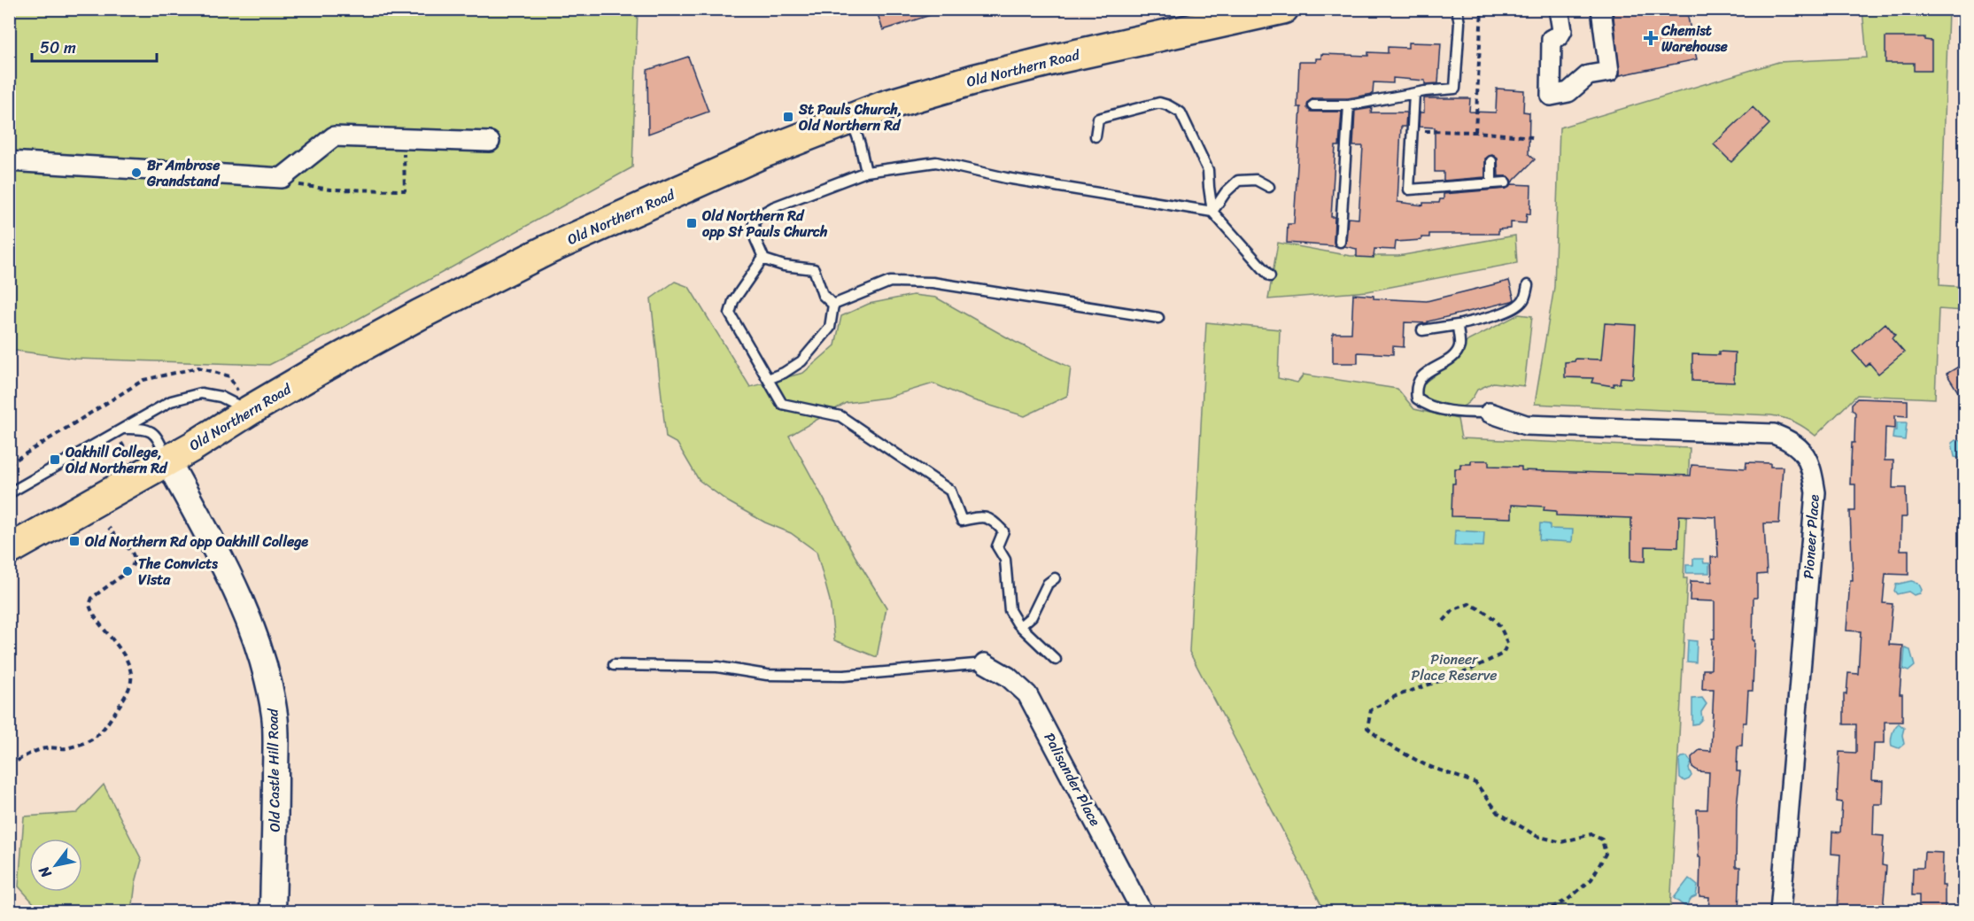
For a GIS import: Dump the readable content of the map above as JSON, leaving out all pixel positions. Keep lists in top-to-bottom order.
{
  "streets": {
    "main road": ["Old Northern Road"],
    "street": ["Pioneer Place", "Old Castle Hill Road", "Palisander Place"]
  },
  "crossings": [
    ["Old Northern Road", "Old Castle Hill Road"]
  ],
  "parks": ["Pioneer Place Reserve"],
  "places": {
    "health": ["Chemist Warehouse"],
    "transit": [
      "St Pauls Church, Old Northern Rd",
      "Old Northern Rd opp St Pauls Church",
      "Oakhill College, Old Northern Rd",
      "Old Northern Rd opp Oakhill College"
    ],
    "other": ["Br Ambrose Grandstand", "The Convicts Vista"]
  },
  "scale_bar": "50 m",
  "north": "bottom left"
}
